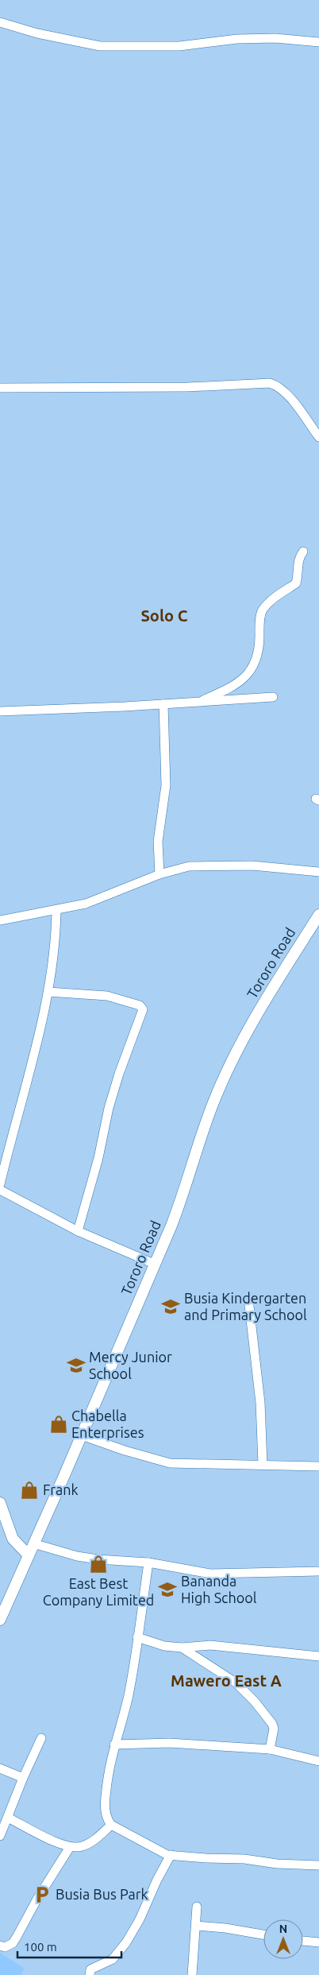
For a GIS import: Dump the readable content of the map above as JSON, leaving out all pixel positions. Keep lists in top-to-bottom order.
{
  "streets": {
    "main road": ["Tororo Road"]
  },
  "districts": ["Solo C", "Mawero East A"],
  "places": {
    "school or university": ["Busia Kindergarten and Primary School", "Mercy Junior School", "Bananda High School"],
    "shop": ["Chabella Enterprises", "Frank", "East Best Company Limited"],
    "parking": ["Busia Bus Park"]
  },
  "scale_bar": "100 m",
  "north": "top"
}
